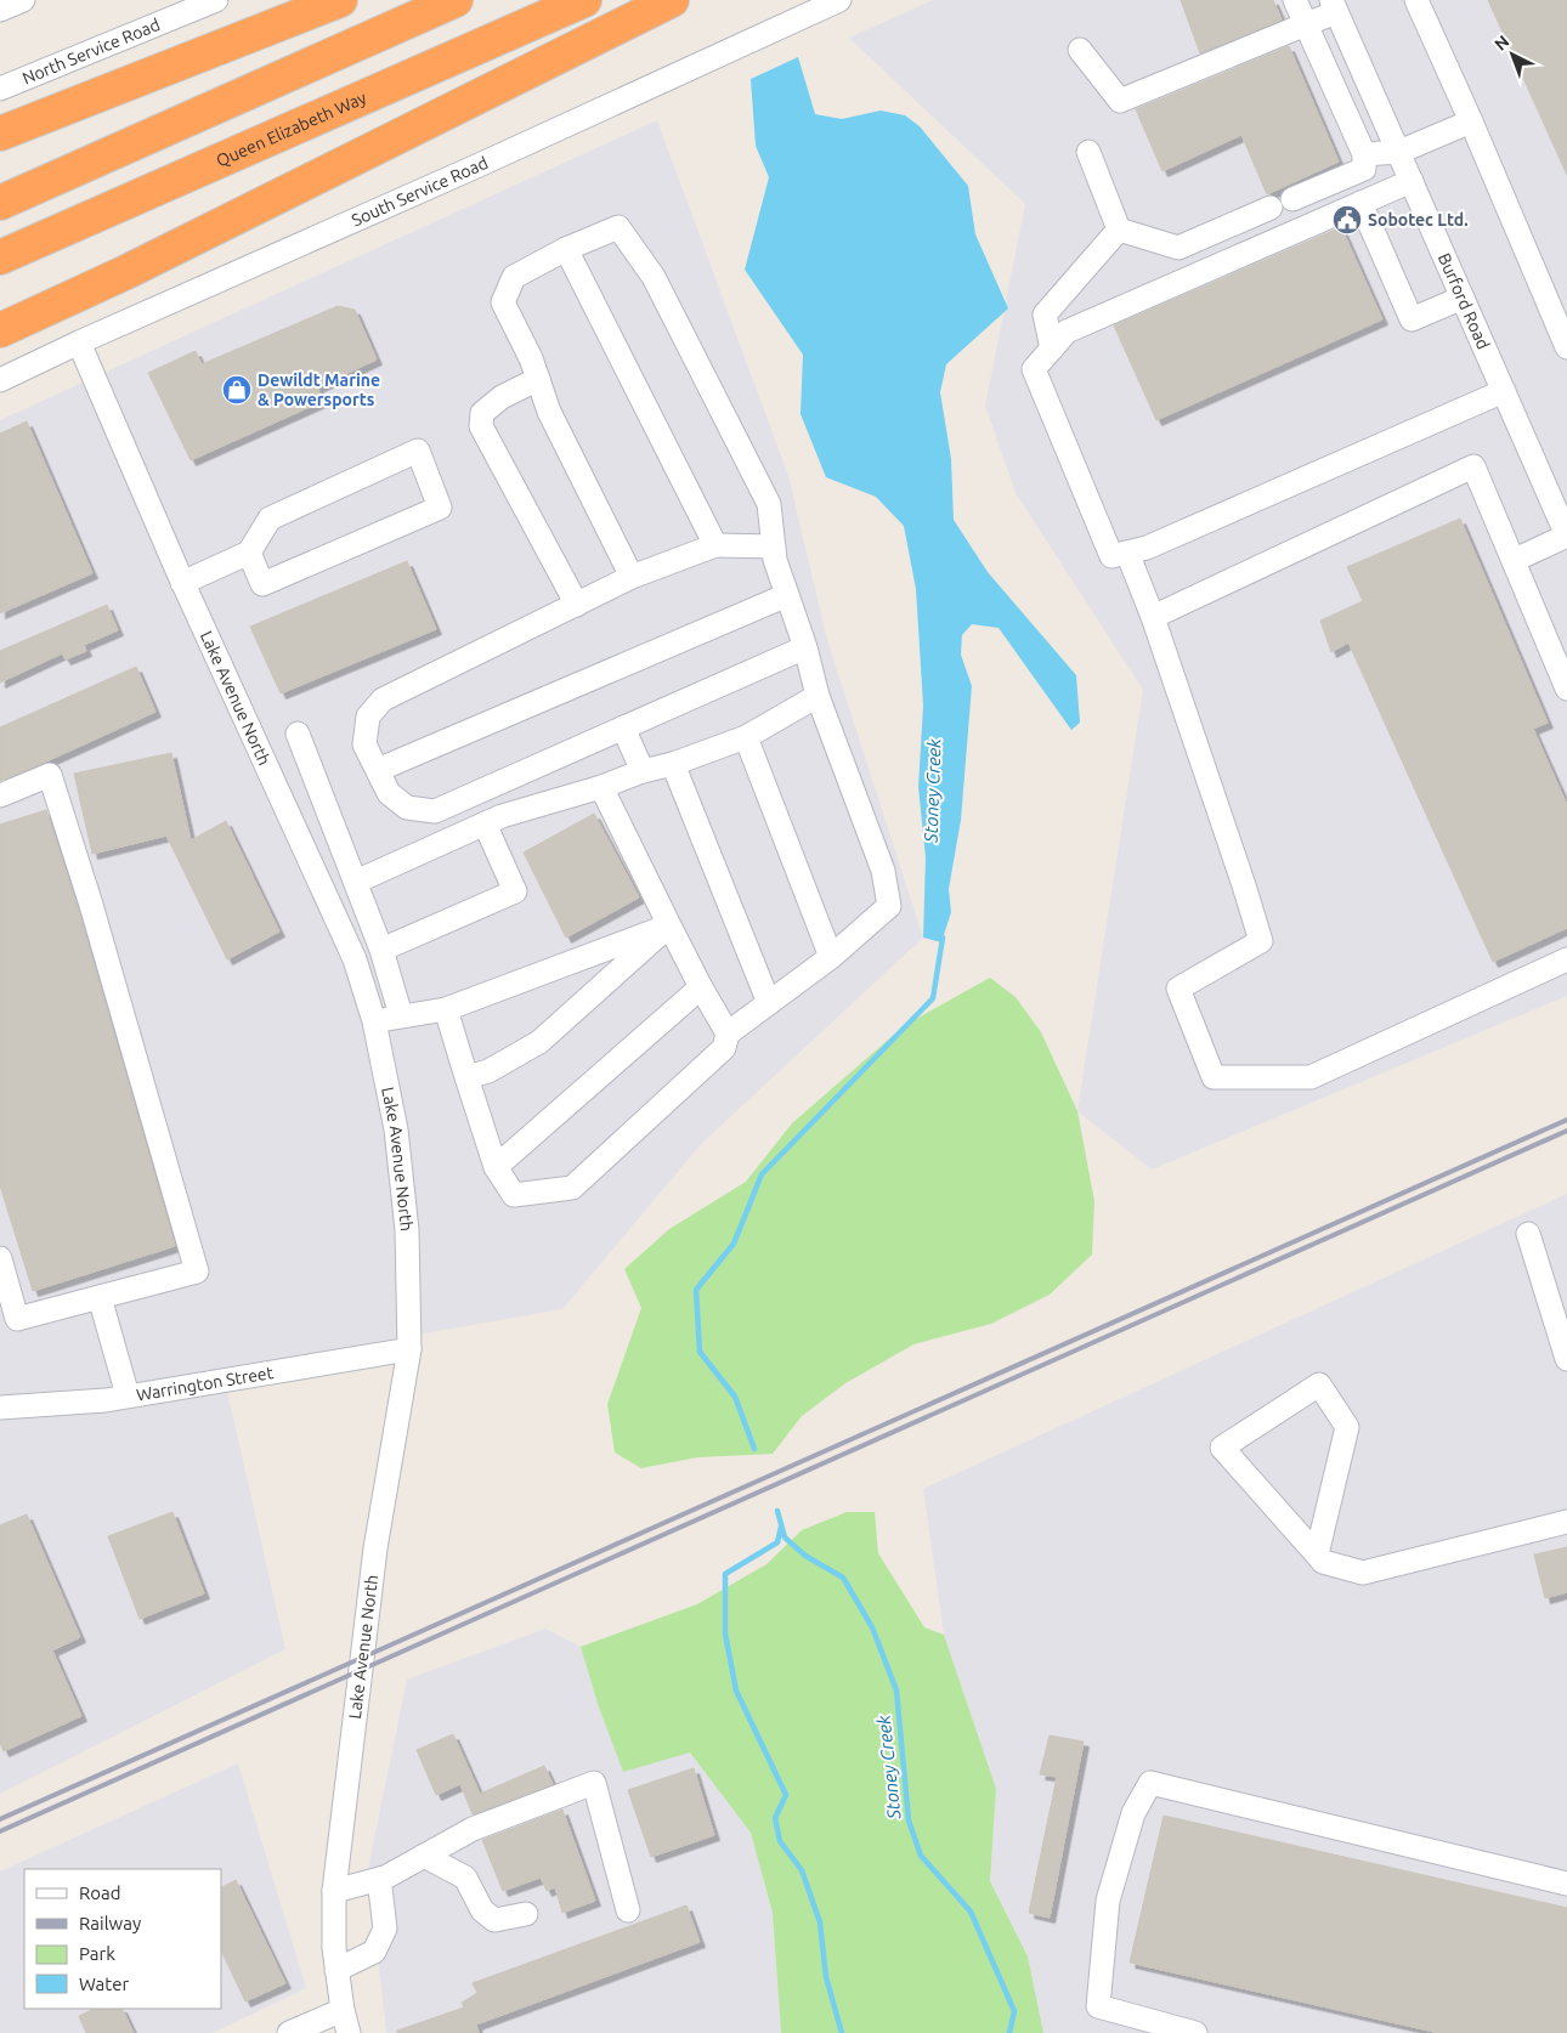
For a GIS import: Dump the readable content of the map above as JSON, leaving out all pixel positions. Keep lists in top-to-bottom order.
{
  "streets": {
    "highway": ["Queen Elizabeth Way"],
    "street": [
      "North Service Road",
      "South Service Road",
      "Burford Road",
      "Lake Avenue North",
      "Warrington Street"
    ]
  },
  "crossings": [
    ["South Service Road", "Lake Avenue North"],
    ["Lake Avenue North", "Warrington Street"]
  ],
  "water": ["Stoney Creek"],
  "places": {
    "public building": ["Sobotec Ltd."],
    "shop": ["Dewildt Marine & Powersports"]
  },
  "legend": [
    "Road",
    "Railway",
    "Park",
    "Water"
  ],
  "north": "top left"
}
